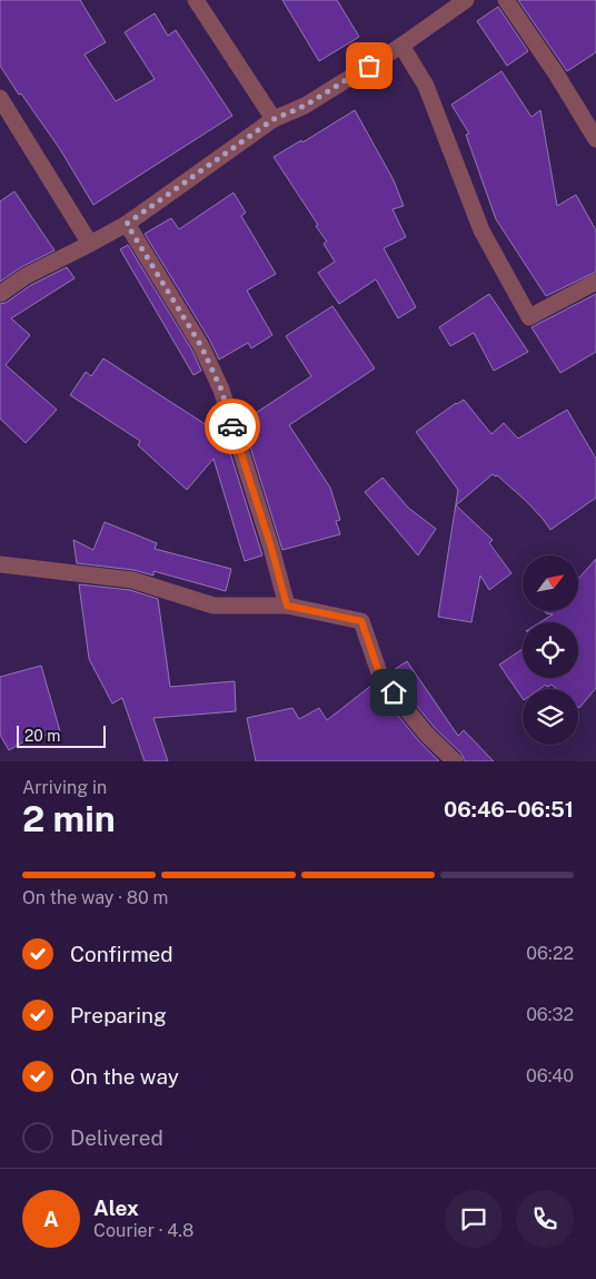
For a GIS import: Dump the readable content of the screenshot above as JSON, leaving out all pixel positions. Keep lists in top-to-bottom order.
{
  "scale_bar": "20 m",
  "north": "top right",
  "page": {
    "scale": "20 m",
    "heading": ["2 min", "Arriving in", "06:46–06:51"],
    "panel": ["Alex", "Courier · 4.8"],
    "bar": "On the way · 80 m",
    "list": [
      ["Confirmed", "06:22"],
      ["Preparing", "06:32"],
      ["On the way", "06:40"],
      "Delivered"
    ],
    "round": "A"
  }
}
